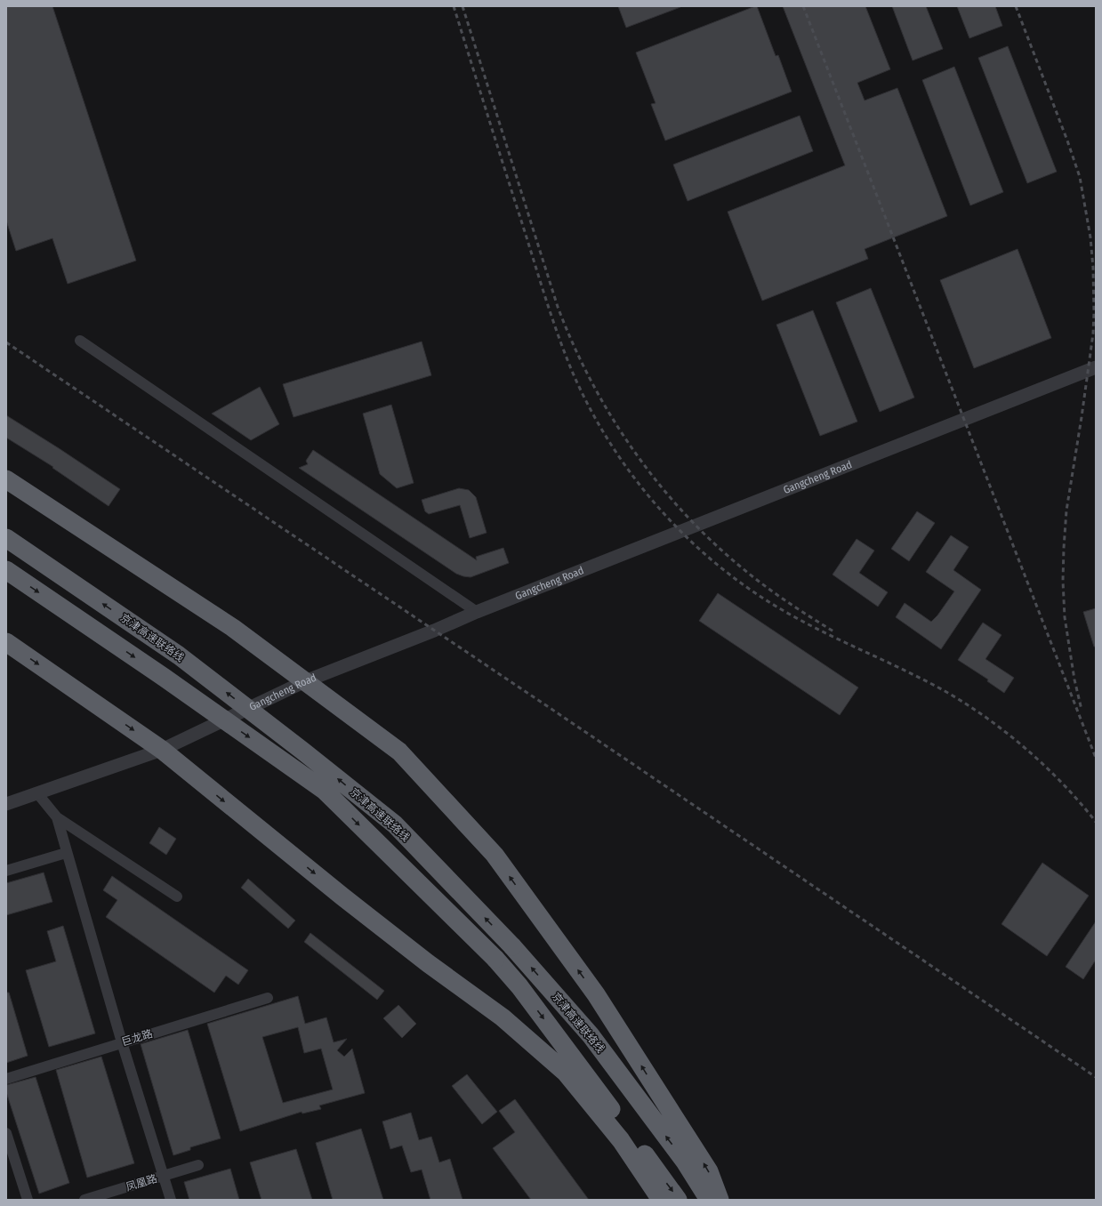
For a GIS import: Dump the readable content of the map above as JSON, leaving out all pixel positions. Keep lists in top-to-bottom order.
{
  "streets": {
    "highway": ["京津高速联络线"],
    "street": ["Gangcheng Road", "巨龙路", "凤凰路"]
  }
}
